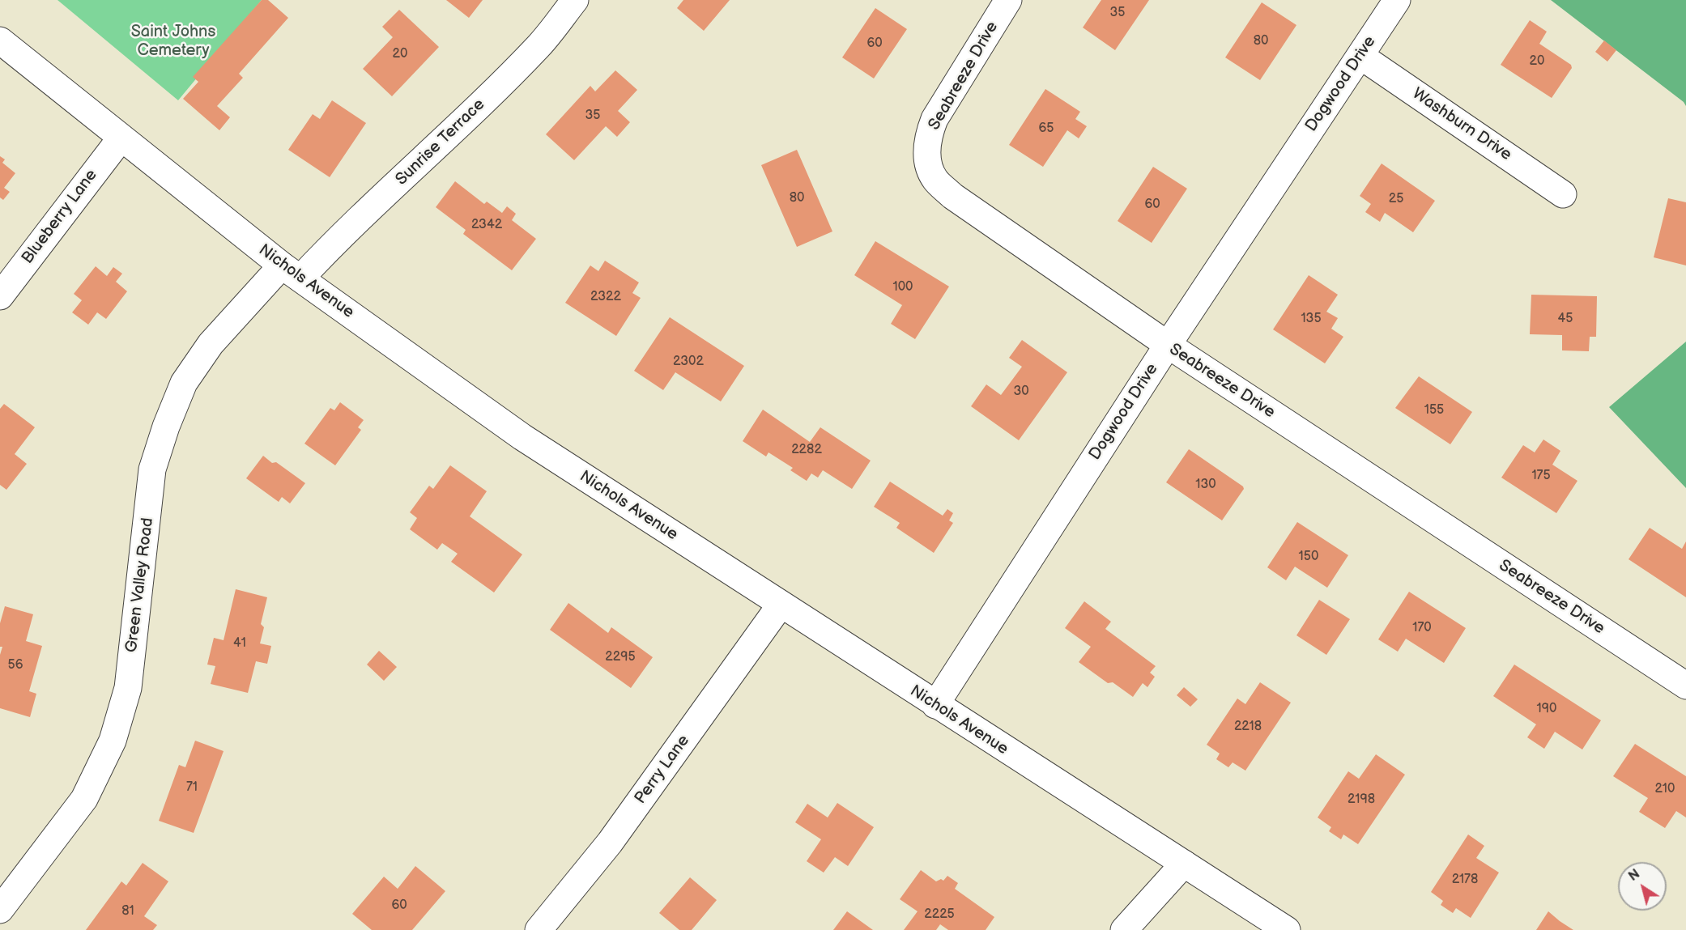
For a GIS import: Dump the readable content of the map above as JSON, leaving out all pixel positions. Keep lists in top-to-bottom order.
{
  "streets": {
    "street": [
      "Seabreeze Drive",
      "Dogwood Drive",
      "Washburn Drive",
      "Sunrise Terrace",
      "Blueberry Lane",
      "Nichols Avenue",
      "Green Valley Road",
      "Perry Lane"
    ]
  },
  "crossings": [
    ["Seabreeze Drive", "Dogwood Drive"],
    ["Dogwood Drive", "Washburn Drive"],
    ["Dogwood Drive", "Nichols Avenue"],
    ["Sunrise Terrace", "Nichols Avenue"],
    ["Sunrise Terrace", "Green Valley Road"],
    ["Blueberry Lane", "Nichols Avenue"],
    ["Nichols Avenue", "Green Valley Road"],
    ["Nichols Avenue", "Perry Lane"]
  ],
  "parks": ["Saint Johns Cemetery"],
  "house_numbers": [
    "35",
    "80",
    "60",
    "20",
    "20",
    "35",
    "65",
    "80",
    "25",
    "60",
    "2342",
    "100",
    "2322",
    "135",
    "45",
    "2302",
    "30",
    "155",
    "2282",
    "175",
    "130",
    "150",
    "170",
    "41",
    "2295",
    "56",
    "190",
    "2218",
    "71",
    "210",
    "2198",
    "2178",
    "60",
    "81",
    "2225"
  ],
  "north": "top left"
}
